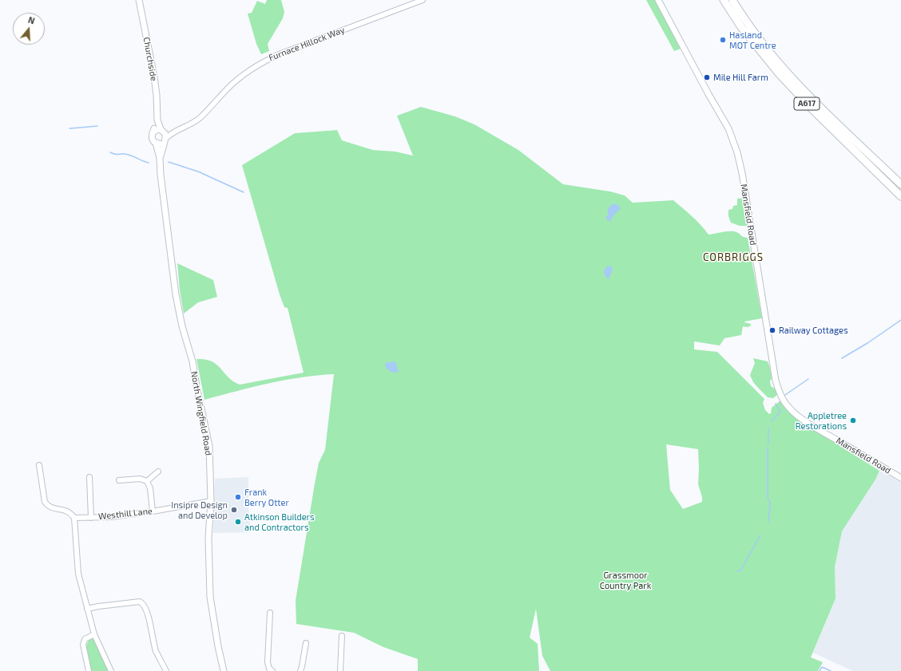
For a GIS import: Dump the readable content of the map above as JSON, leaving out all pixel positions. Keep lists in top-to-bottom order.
{
  "streets": {
    "highway": ["A617"],
    "main road": ["Churchside", "Mansfield Road", "North Wingfield Road"],
    "street": ["Furnace Hillock Way", "Westhill Lane"]
  },
  "crossings": [
    ["Furnace Hillock Way", "Churchside"],
    ["Furnace Hillock Way", "North Wingfield Road"],
    ["Churchside", "North Wingfield Road"],
    ["North Wingfield Road", "Westhill Lane"]
  ],
  "districts": ["CORBRIGGS"],
  "parks": ["Grassmoor Country Park"],
  "places": [
    "Hasland MOT Centre",
    "Mile Hill Farm",
    "Railway Cottages",
    "Appletree Restorations",
    "Frank Berry Otter",
    "Insipre Design and Develop",
    "Atkinson Builders and Contractors"
  ],
  "north": "top"
}
